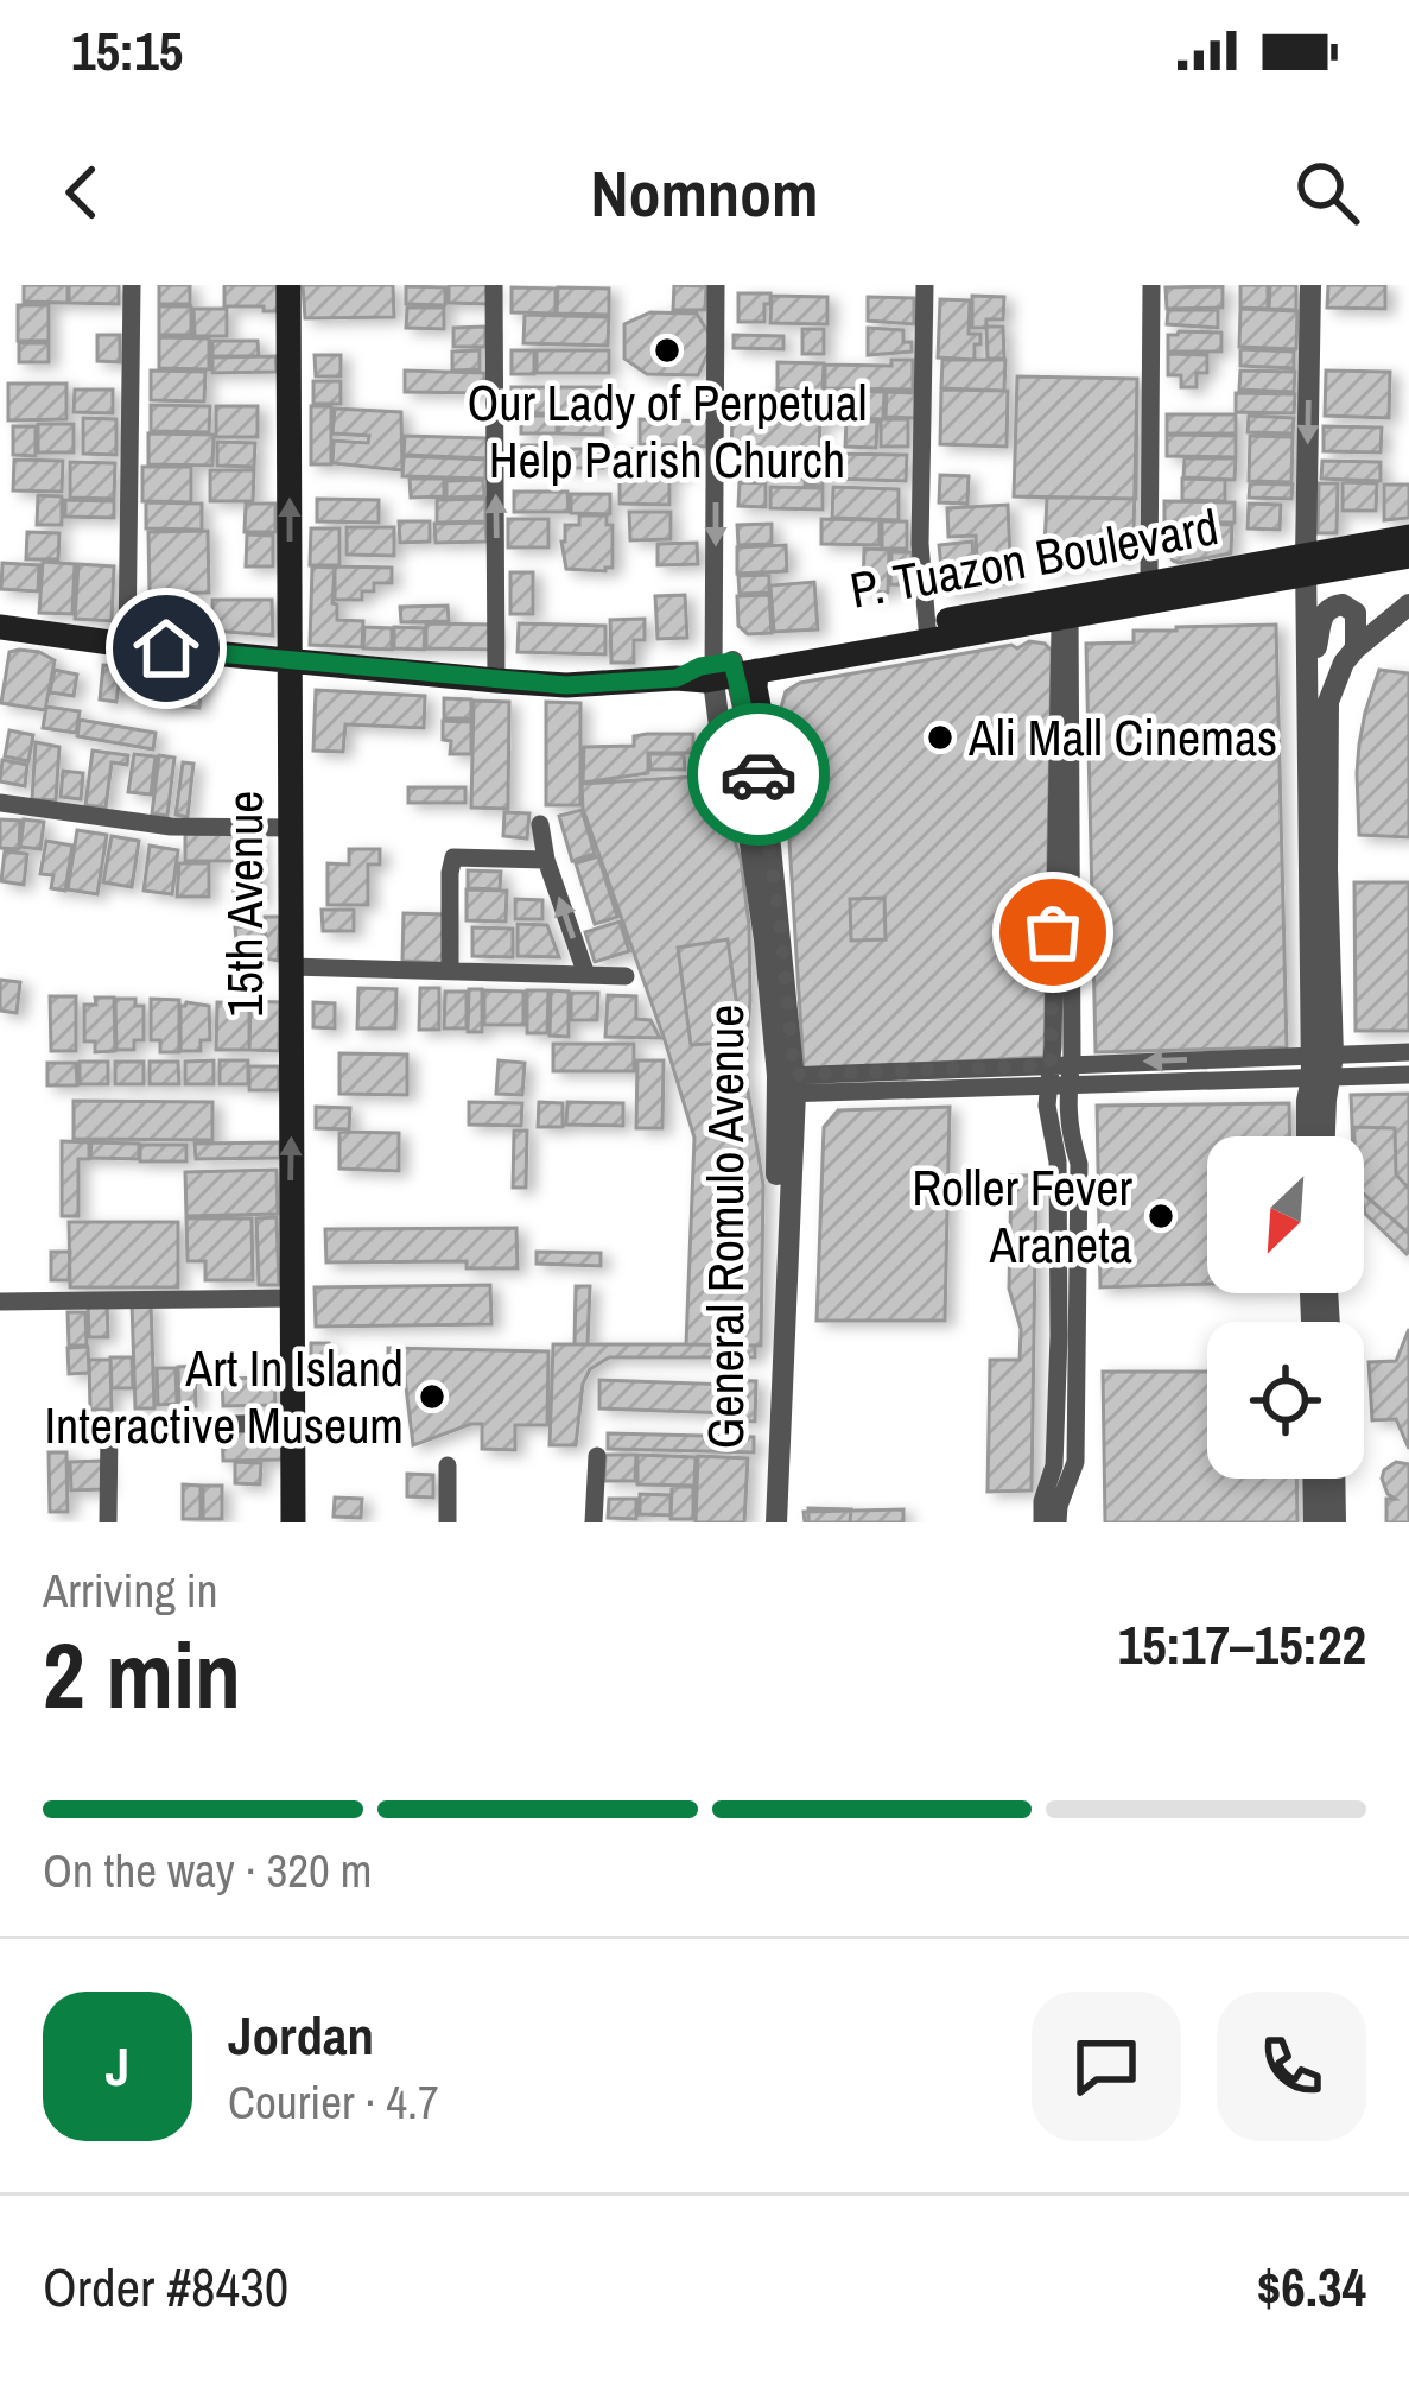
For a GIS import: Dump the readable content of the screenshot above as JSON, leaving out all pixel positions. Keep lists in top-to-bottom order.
{
  "streets": {
    "main road": ["P. Tuazon Boulevard", "15th Avenue"],
    "street": ["General Romulo Avenue"]
  },
  "crossings": [
    ["P. Tuazon Boulevard", "15th Avenue"],
    ["P. Tuazon Boulevard", "General Romulo Avenue"]
  ],
  "one_way": ["15th Avenue"],
  "places": [
    "Our Lady of Perpetual Help Parish Church",
    "Ali Mall Cinemas",
    "Roller Fever Araneta",
    "Art In Island Interactive Museum"
  ],
  "north": "bottom left",
  "page": {
    "status": "15:15",
    "header": "Nomnom",
    "heading": ["2 min", "Arriving in", "15:17–15:22"],
    "panel": [
      "Jordan",
      "Courier · 4.7",
      "Order #8430",
      "$6.34"
    ],
    "bar": "On the way · 320 m",
    "round": "J"
  }
}
